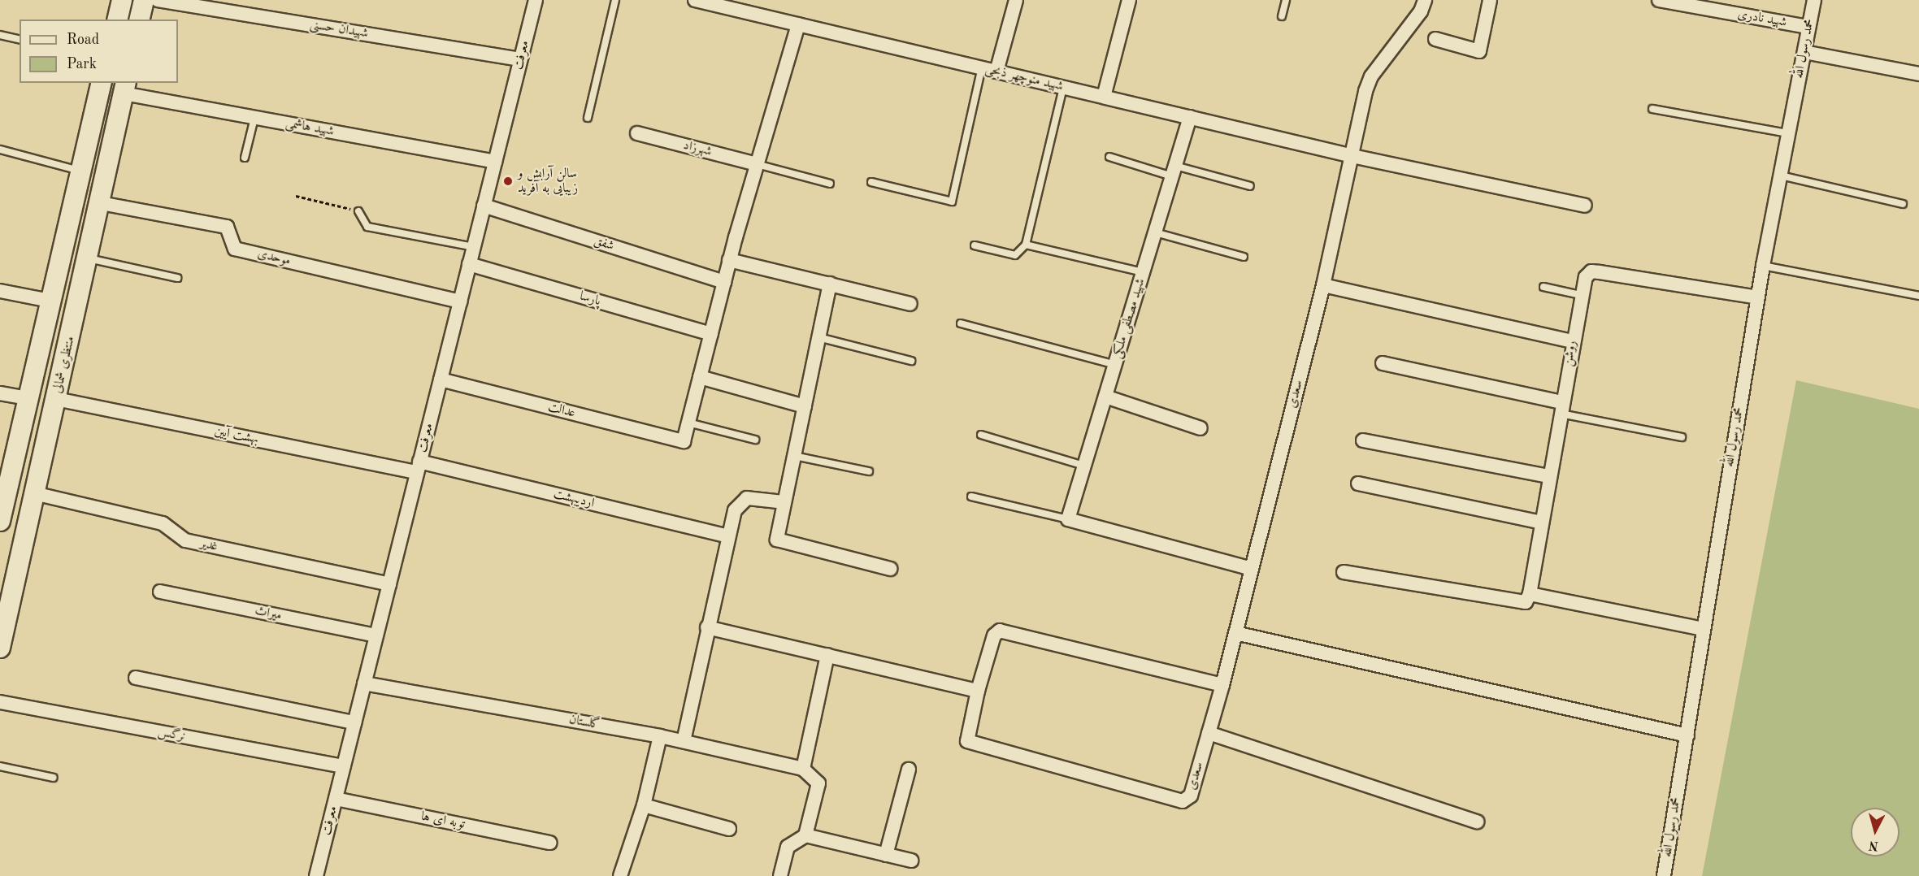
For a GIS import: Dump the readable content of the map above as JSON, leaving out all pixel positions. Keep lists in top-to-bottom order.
{
  "streets": {
    "main road": ["منتظری شمالی"],
    "street": [
      "شهید نادری",
      "شهیدان حسنی",
      "محمد رسول الله",
      "معرفت",
      "شهید منوچهر ذبحی",
      "شهید هاشمی",
      "شهرزاد",
      "شفق",
      "موحدی",
      "پارسا",
      "شهید مصطفی ملکی",
      "روشن",
      "سعدی",
      "عدالت",
      "بهشت آیین",
      "اردیبهشت",
      "غدیر",
      "میراث",
      "گلستان",
      "نرگس",
      "توبه ای ها"
    ]
  },
  "crossings": [
    ["شهید نادری", "محمد رسول الله"],
    ["شهیدان حسنی", "معرفت"],
    ["محمد رسول الله", "روشن"],
    ["معرفت", "شهید هاشمی"],
    ["معرفت", "شفق"],
    ["معرفت", "موحدی"],
    ["معرفت", "پارسا"],
    ["معرفت", "عدالت"],
    ["معرفت", "بهشت آیین"],
    ["معرفت", "اردیبهشت"],
    ["معرفت", "غدیر"],
    ["معرفت", "میراث"],
    ["معرفت", "گلستان"],
    ["معرفت", "نرگس"],
    ["معرفت", "توبه ای ها"],
    ["شهید منوچهر ذبحی", "شهید مصطفی ملکی"],
    ["شهید منوچهر ذبحی", "سعدی"],
    ["شهید هاشمی", "منتظری شمالی"],
    ["موحدی", "منتظری شمالی"],
    ["منتظری شمالی", "بهشت آیین"],
    ["منتظری شمالی", "غدیر"],
    ["بهشت آیین", "اردیبهشت"]
  ],
  "places": ["سالن آرایش و زیبایی به آفرید"],
  "legend": ["Road", "Park"],
  "north": "bottom"
}
